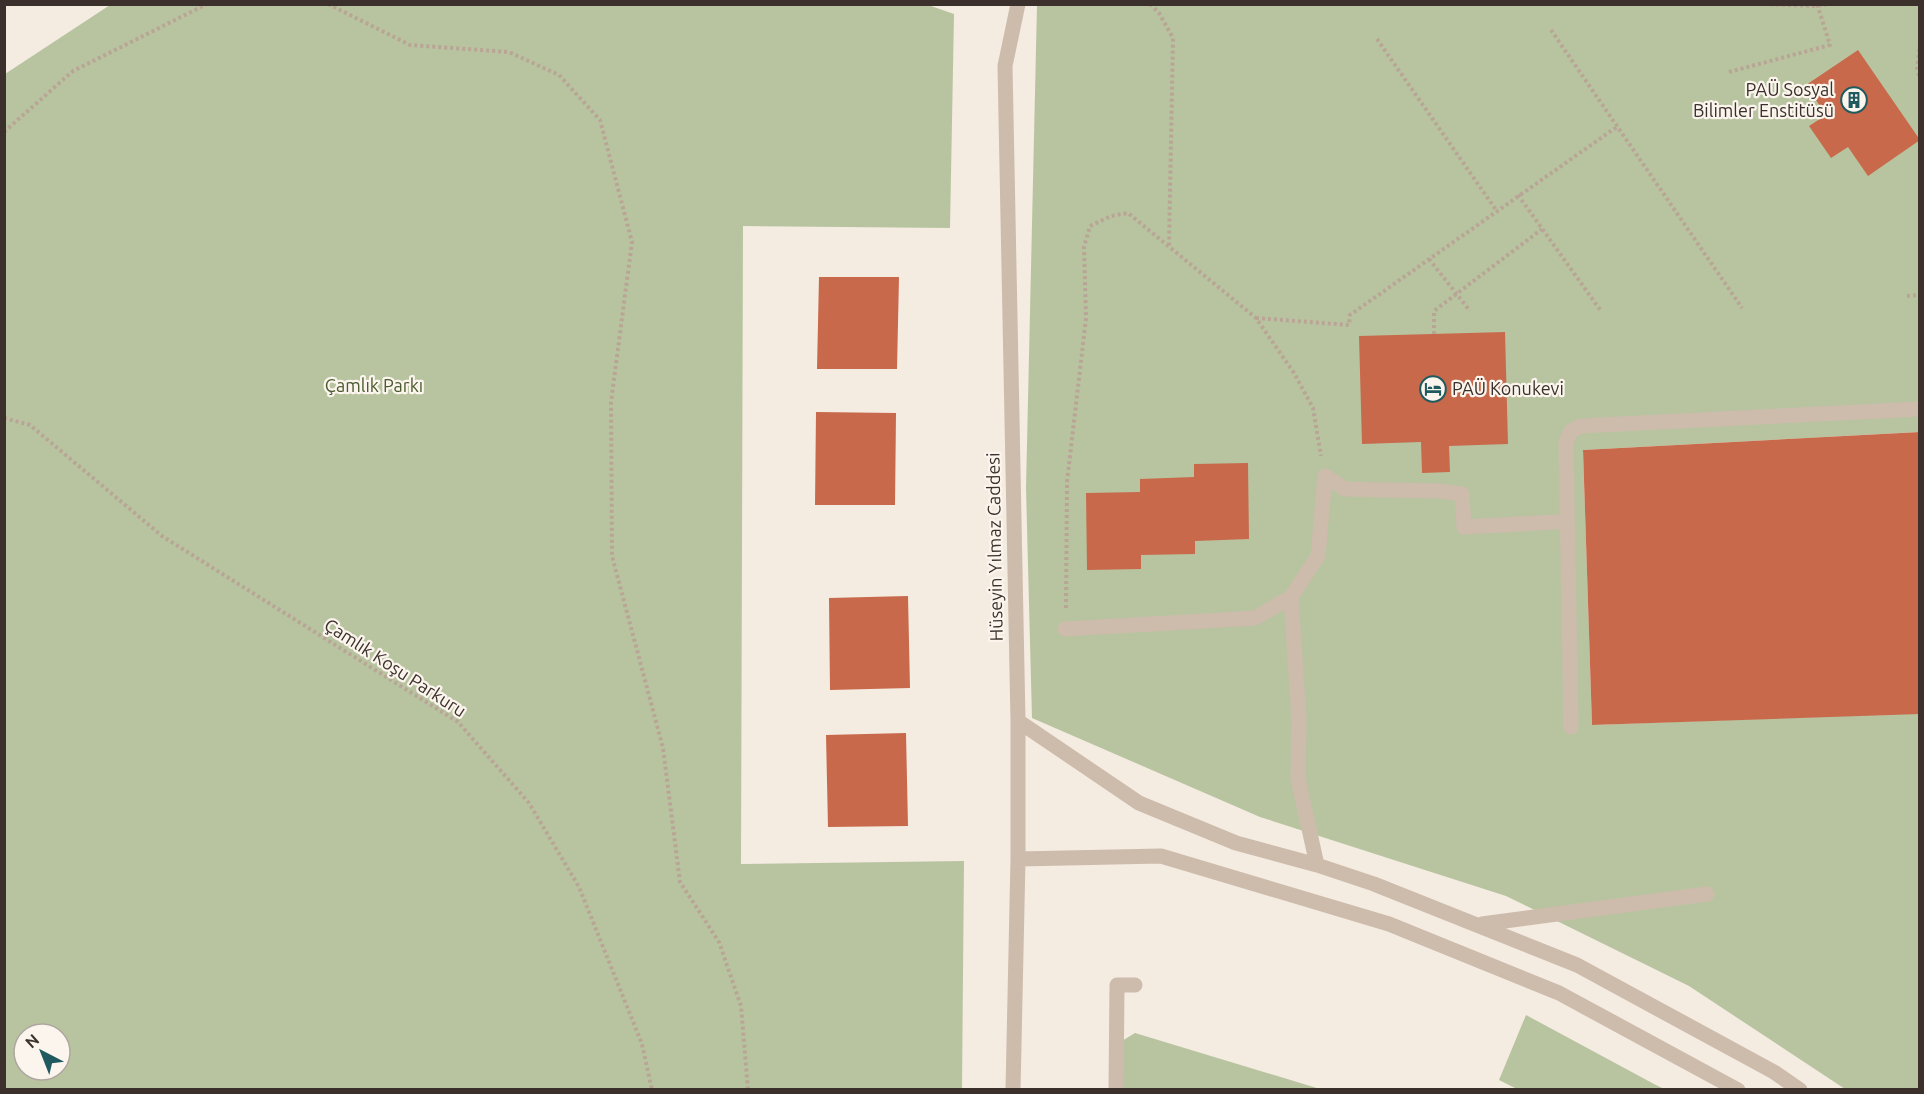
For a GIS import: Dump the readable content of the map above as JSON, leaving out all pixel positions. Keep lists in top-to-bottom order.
{
  "streets": {
    "street": ["Hüseyin Yılmaz Caddesi"],
    "path": ["Çamlık Koşu Parkuru"]
  },
  "parks": ["Çamlık Parkı"],
  "places": {
    "building": ["PAÜ Sosyal Bilimler Enstitüsü"],
    "hotel": ["PAÜ Konukevi"]
  },
  "north": "top left"
}
